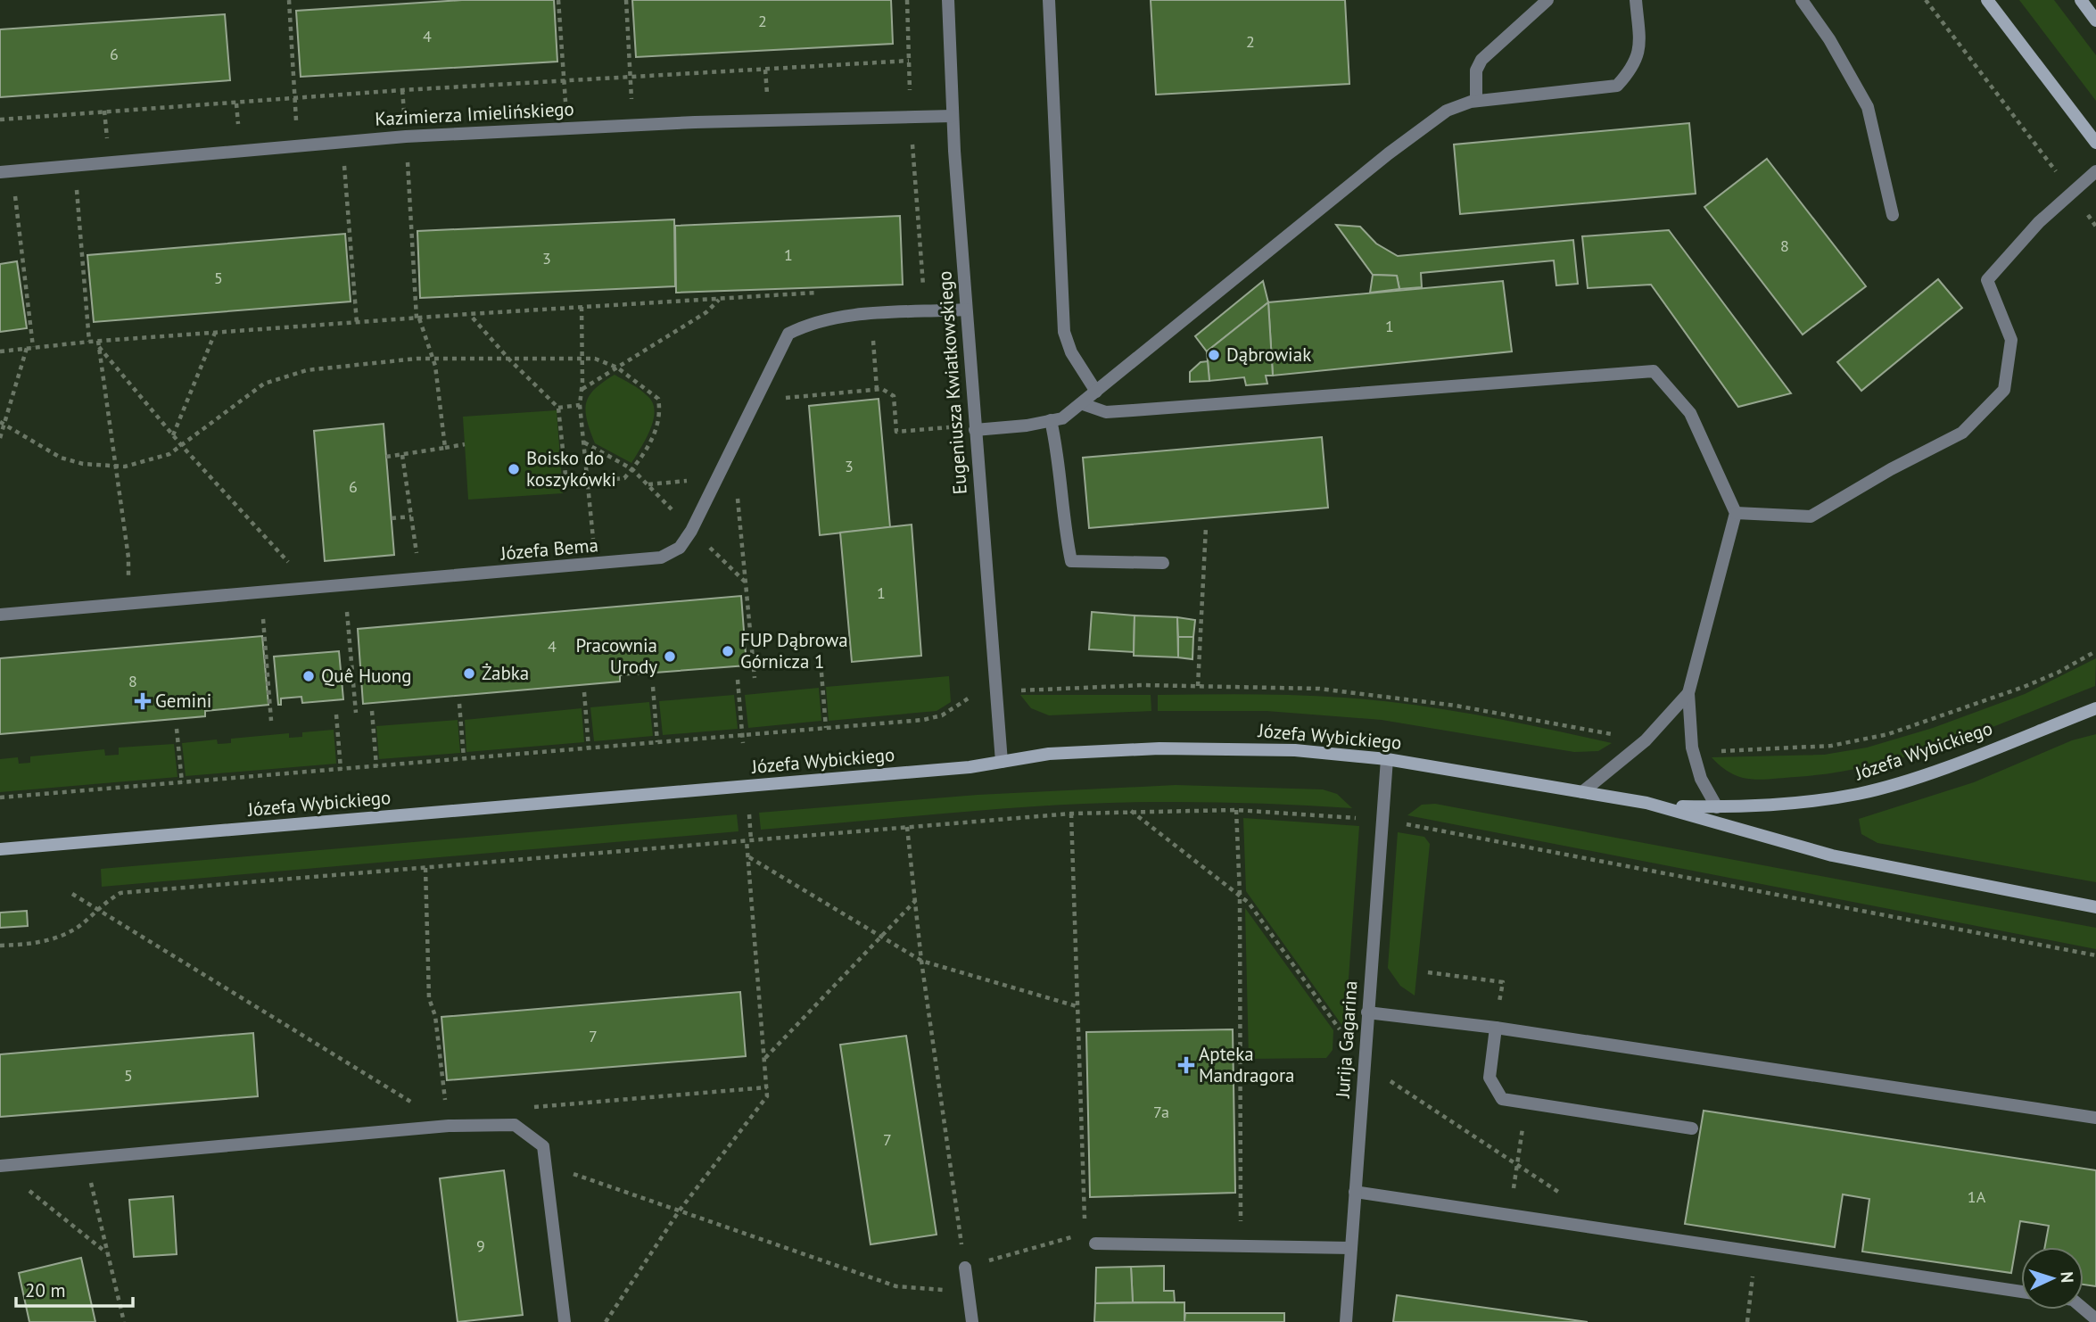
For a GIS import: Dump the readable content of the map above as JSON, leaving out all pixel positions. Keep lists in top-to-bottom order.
{
  "streets": {
    "street": [
      "Kazimierza Imielińskiego",
      "Eugeniusza Kwiatkowskiego",
      "Józefa Bema",
      "Józefa Wybickiego",
      "Jurija Gagarina"
    ]
  },
  "crossings": [
    ["Kazimierza Imielińskiego", "Eugeniusza Kwiatkowskiego"],
    ["Eugeniusza Kwiatkowskiego", "Józefa Bema"],
    ["Eugeniusza Kwiatkowskiego", "Józefa Wybickiego"],
    ["Józefa Wybickiego", "Jurija Gagarina"]
  ],
  "places": {
    "other": [
      "Dąbrowiak",
      "Boisko do koszykówki",
      "FUP Dąbrowa Górnicza 1",
      "Pracownia Urody",
      "Żabka",
      "Quê Huong"
    ],
    "health": ["Gemini", "Apteka Mandragora"]
  },
  "house_numbers": [
    "2",
    "4",
    "2",
    "6",
    "8",
    "1",
    "3",
    "5",
    "1",
    "3",
    "6",
    "1",
    "4",
    "8",
    "7",
    "5",
    "7a",
    "7",
    "1A",
    "9"
  ],
  "scale_bar": "20 m",
  "north": "right"
}
